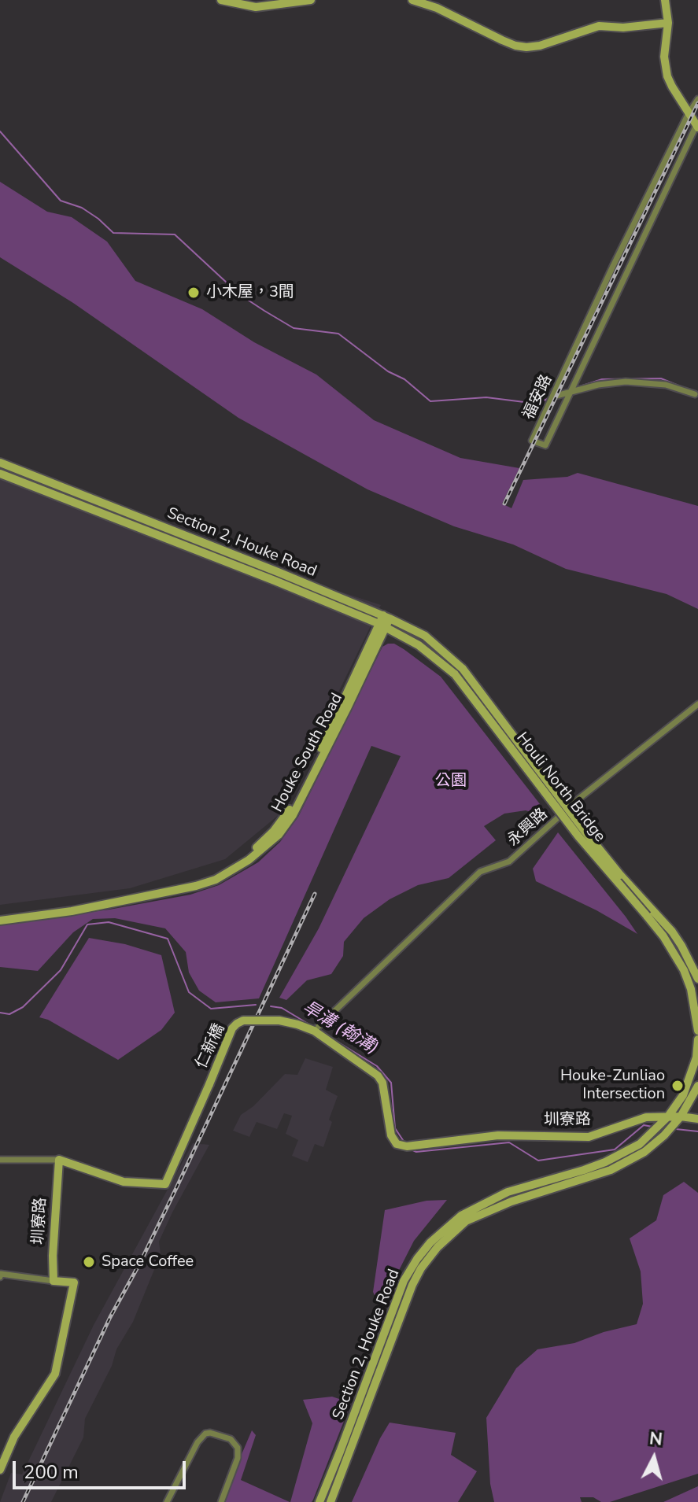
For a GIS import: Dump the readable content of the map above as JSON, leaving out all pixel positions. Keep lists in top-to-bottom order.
{
  "streets": {
    "street": [
      "福安路",
      "Section 2, Houke Road",
      "Houke South Road",
      "Houli North Bridge",
      "永興路",
      "仁新橋",
      "圳寮路"
    ]
  },
  "crossings": [
    ["Section 2, Houke Road", "Houke South Road"],
    ["Section 2, Houke Road", "Houli North Bridge"],
    ["永興路", "仁新橋"],
    ["永興路", "圳寮路"],
    ["仁新橋", "圳寮路"]
  ],
  "water": ["旱溝 (翰溝)"],
  "parks": ["公園"],
  "places": ["小木屋，3間", "Houke-Zunliao Intersection", "Space Coffee"],
  "scale_bar": "200 m",
  "north": "top"
}
